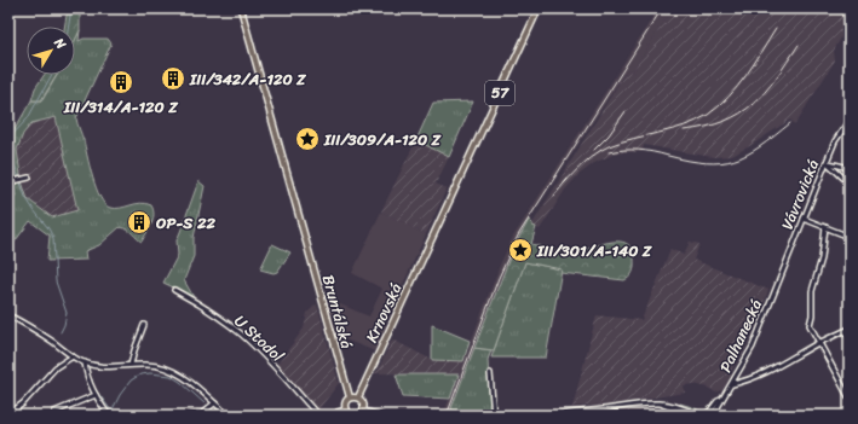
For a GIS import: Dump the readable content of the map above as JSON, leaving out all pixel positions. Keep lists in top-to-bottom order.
{
  "streets": {
    "main road": ["57", "Bruntálská", "Krnovská"],
    "street": ["Vávrovická", "Palhanecká", "U Stodol"]
  },
  "crossings": [
    ["Vávrovická", "Palhanecká"]
  ],
  "places": {
    "building": ["III/342/A-120 Z", "III/314/A-120 Z", "OP-S 22"],
    "place": ["III/309/A-120 Z", "III/301/A-140 Z"]
  },
  "north": "top right"
}
